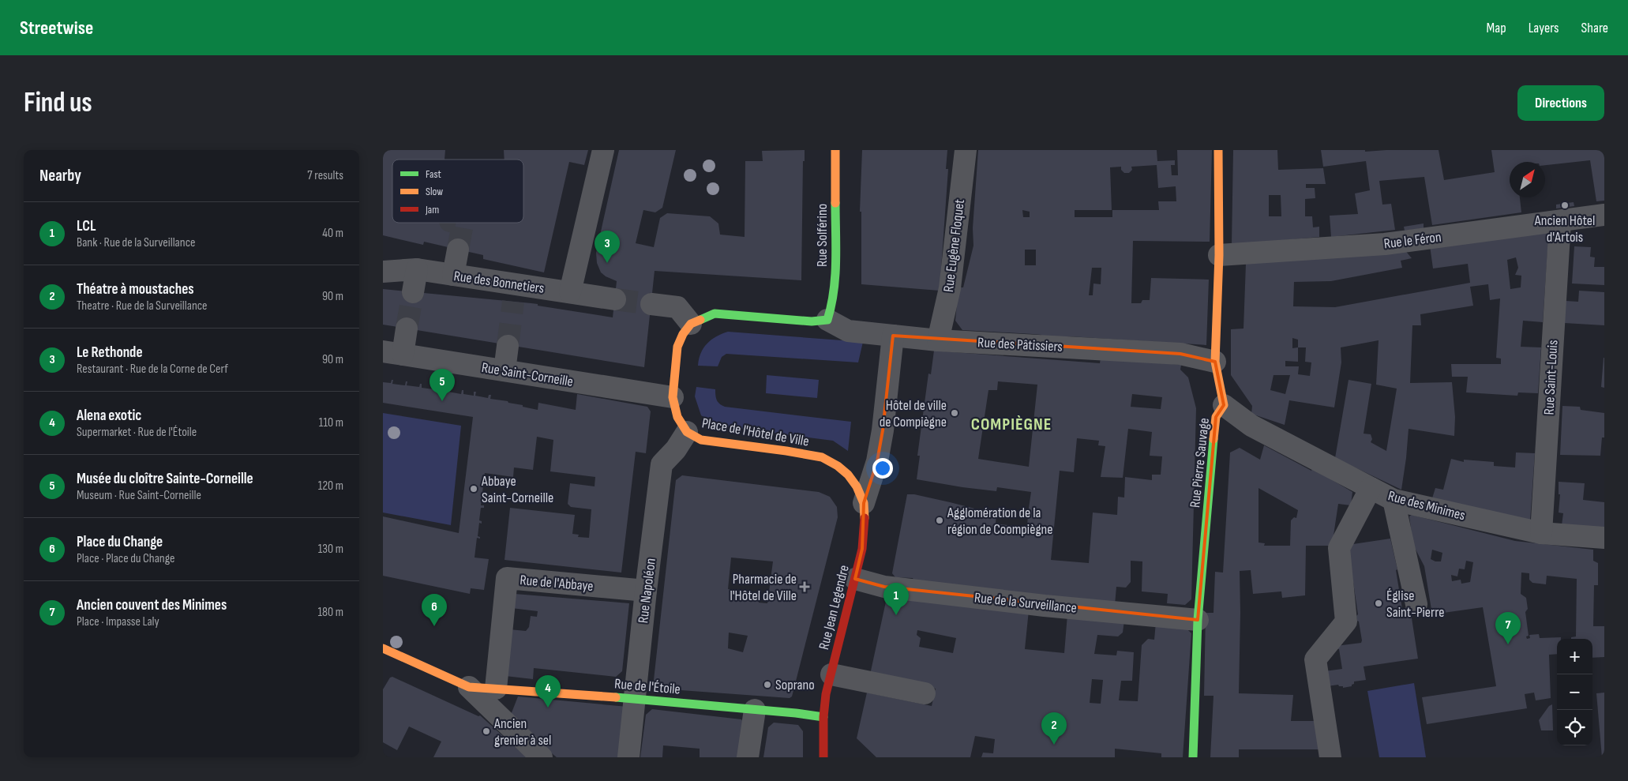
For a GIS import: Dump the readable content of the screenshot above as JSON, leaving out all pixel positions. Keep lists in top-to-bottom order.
{
  "streets": {
    "street": [
      "Rue Solférino",
      "Rue le Féron",
      "Rue Eugène Floquet",
      "Rue des Bonnetiers",
      "Rue des Pâtissiers",
      "Rue Saint-Corneille",
      "Rue Saint-Louis",
      "Place de l'Hôtel de Ville",
      "Rue Pierre Sauvage",
      "Rue des Minimes",
      "Rue de l'Abbaye",
      "Rue Napoléon",
      "Rue de la Surveillance",
      "Rue Jean Legendre",
      "Rue de l'Étoile"
    ]
  },
  "crossings": [
    ["Rue Solférino", "Rue des Pâtissiers"],
    ["Rue le Féron", "Rue Saint-Louis"],
    ["Rue le Féron", "Rue Pierre Sauvage"],
    ["Rue Eugène Floquet", "Rue des Pâtissiers"],
    ["Rue des Pâtissiers", "Rue Pierre Sauvage"],
    ["Rue Saint-Corneille", "Place de l'Hôtel de Ville"],
    ["Rue Saint-Louis", "Rue des Minimes"],
    ["Place de l'Hôtel de Ville", "Rue Napoléon"],
    ["Place de l'Hôtel de Ville", "Rue Jean Legendre"],
    ["Rue Pierre Sauvage", "Rue des Minimes"],
    ["Rue Pierre Sauvage", "Rue de la Surveillance"],
    ["Rue de l'Abbaye", "Rue Napoléon"],
    ["Rue de l'Abbaye", "Rue de l'Étoile"],
    ["Rue Napoléon", "Rue de l'Étoile"],
    ["Rue de la Surveillance", "Rue Jean Legendre"],
    ["Rue Jean Legendre", "Rue de l'Étoile"]
  ],
  "districts": ["COMPIÈGNE"],
  "places": {
    "other": [
      "Ancien Hôtel d'Artois",
      "Hôtel de ville de Compiègne",
      "Abbaye Saint-Corneille",
      "Agglomération de la région de Coompiègne",
      "Église Saint-Pierre",
      "Soprano",
      "Ancien grenier à sel"
    ],
    "health": ["Pharmacie de l'Hôtel de Ville"]
  },
  "legend": ["Fast", "Slow", "Jam"],
  "north": "top right",
  "page": {
    "header": "Streetwise",
    "nav": ["Map", "Layers", "Share"],
    "buttons": "Directions",
    "title": "Find us",
    "heading": ["Nearby", "7 results"],
    "list": [
      {
        "mark": "1",
        "name": "LCL",
        "note": "Bank · Rue de la Surveillance",
        "value": "40 m"
      },
      {
        "mark": "2",
        "name": "Théatre à moustaches",
        "note": "Theatre · Rue de la Surveillance",
        "value": "90 m"
      },
      {
        "mark": "3",
        "name": "Le Rethonde",
        "note": "Restaurant · Rue de la Corne de Cerf",
        "value": "90 m"
      },
      {
        "mark": "4",
        "name": "Alena exotic",
        "note": "Supermarket · Rue de l'Étoile",
        "value": "110 m"
      },
      {
        "mark": "5",
        "name": "Musée du cloître Sainte-Corneille",
        "note": "Museum · Rue Saint-Corneille",
        "value": "120 m"
      },
      {
        "mark": "6",
        "name": "Place du Change",
        "note": "Place · Place du Change",
        "value": "130 m"
      },
      {
        "mark": "7",
        "name": "Ancien couvent des Minimes",
        "note": "Place · Impasse Laly",
        "value": "180 m"
      }
    ],
    "pins": [
      "3",
      "5",
      "1",
      "6",
      "7",
      "4",
      "2"
    ],
    "map_buttons": ["+", "−"]
  }
}
